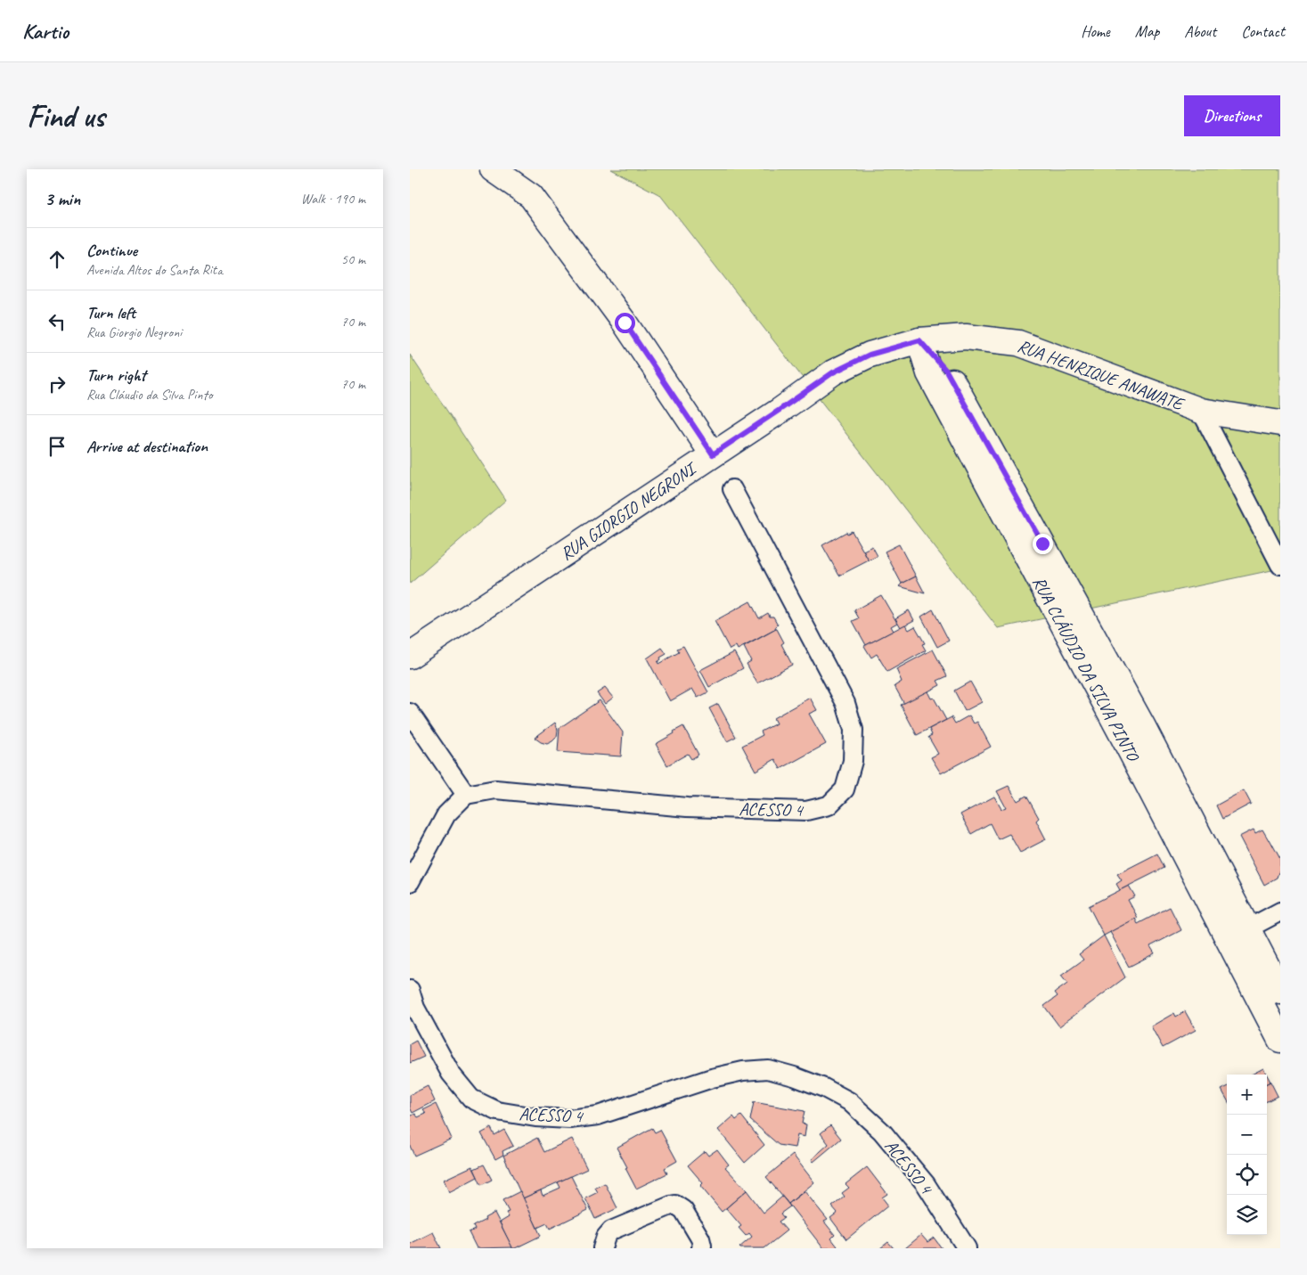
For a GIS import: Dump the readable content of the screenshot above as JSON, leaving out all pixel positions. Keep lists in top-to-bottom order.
{
  "streets": {
    "street": [
      "RUA HENRIQUE ANAWATE",
      "RUA GIORGIO NEGRONI",
      "RUA CLÁUDIO DA SILVA PINTO",
      "ACESSO 4"
    ]
  },
  "crossings": [
    ["RUA HENRIQUE ANAWATE", "RUA GIORGIO NEGRONI"],
    ["RUA HENRIQUE ANAWATE", "RUA CLÁUDIO DA SILVA PINTO"],
    ["RUA GIORGIO NEGRONI", "RUA CLÁUDIO DA SILVA PINTO"]
  ],
  "page": {
    "header": "Kartio",
    "nav": [
      "Home",
      "Map",
      "About",
      "Contact"
    ],
    "buttons": "Directions",
    "title": "Find us",
    "heading": ["3 min", "Walk · 190 m"],
    "list": [
      ["Continue", "Avenida Altos do Santa Rita", "50 m"],
      ["Turn left", "Rua Giorgio Negroni", "70 m"],
      ["Turn right", "Rua Cláudio da Silva Pinto", "70 m"],
      "Arrive at destination"
    ],
    "map_buttons": ["+", "−"]
  }
}
